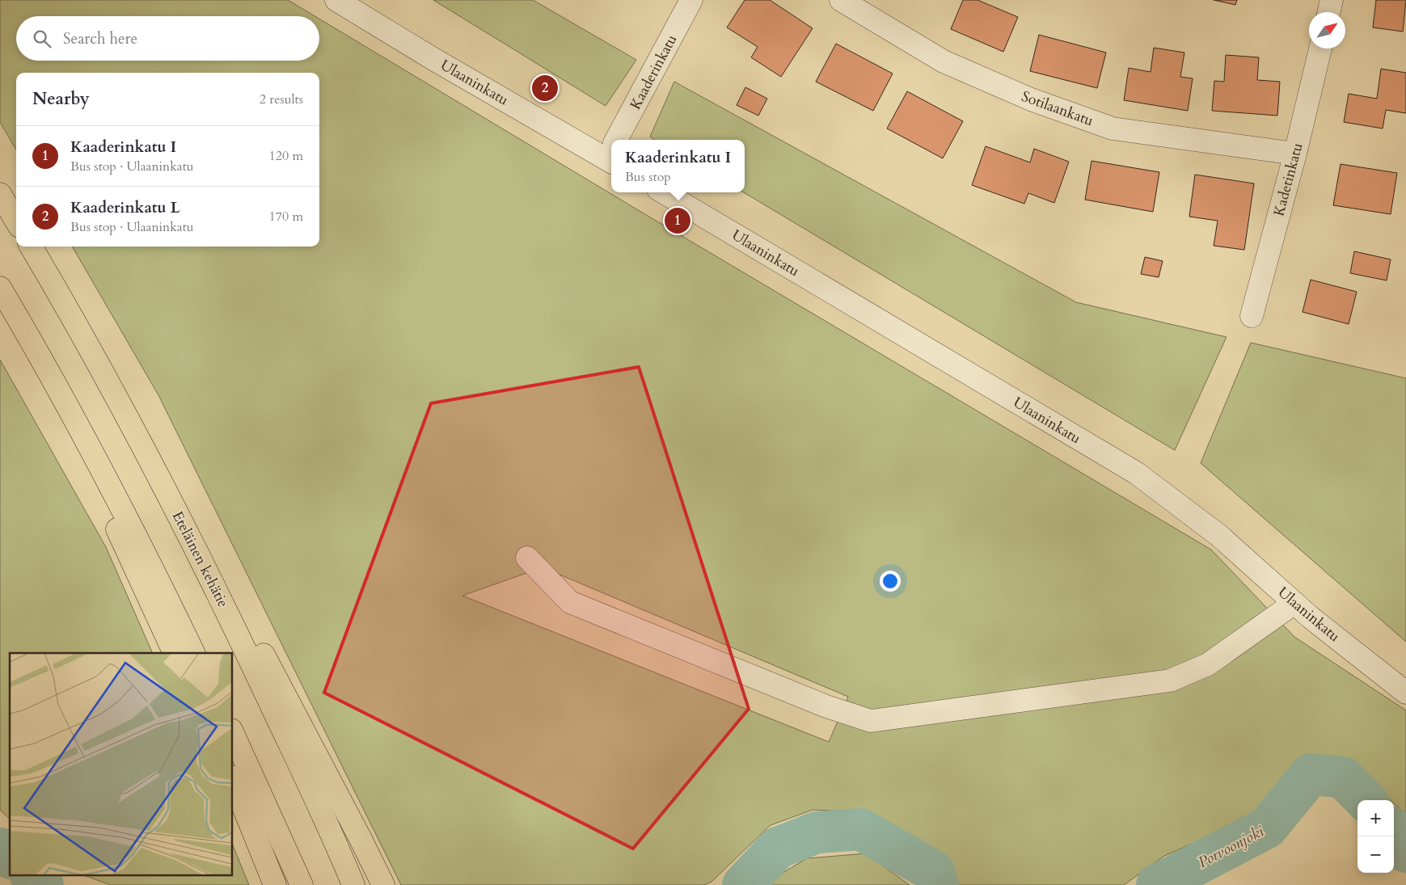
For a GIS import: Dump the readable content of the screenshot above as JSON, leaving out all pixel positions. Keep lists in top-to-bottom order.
{
  "streets": {
    "highway": ["Eteläinen kehätie"],
    "street": [
      "Kaaderinkatu",
      "Ulaaninkatu",
      "Sotilaankatu",
      "Kadetinkatu"
    ]
  },
  "crossings": [
    ["Sotilaankatu", "Kadetinkatu"]
  ],
  "water": ["Porvoonjoki"],
  "north": "top right",
  "page": {
    "search": "Search here",
    "heading": ["Nearby", "2 results"],
    "pins": ["2", "1"],
    "list": [
      {
        "mark": "1",
        "name": "Kaaderinkatu I",
        "note": "Bus stop · Ulaaninkatu",
        "value": "120 m"
      },
      {
        "mark": "2",
        "name": "Kaaderinkatu L",
        "note": "Bus stop · Ulaaninkatu",
        "value": "170 m"
      }
    ],
    "popup": ["Kaaderinkatu I", "Bus stop"],
    "map_buttons": ["+", "−"]
  }
}
